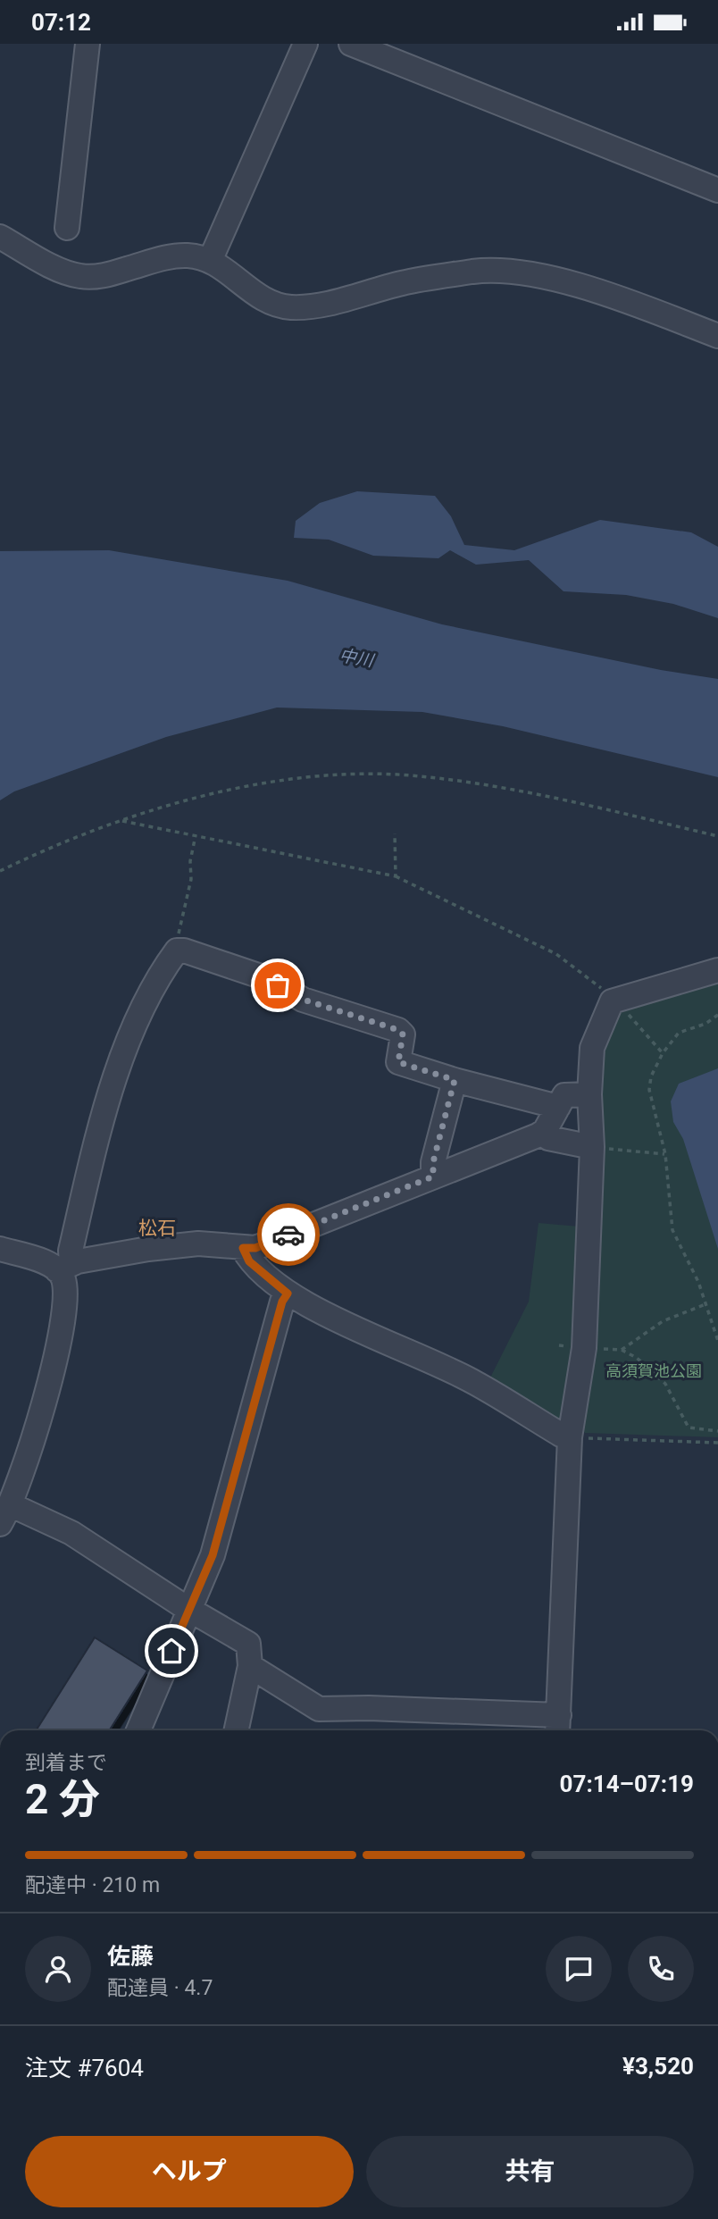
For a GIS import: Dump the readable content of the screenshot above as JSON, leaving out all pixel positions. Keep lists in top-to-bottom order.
{
  "districts": ["松石"],
  "water": ["中川"],
  "parks": ["高須賀池公園"],
  "page": {
    "status": "07:12",
    "heading": ["2 分", "到着まで", "07:14–07:19"],
    "panel": [
      "佐藤",
      "配達員 · 4.7",
      "注文 #7604",
      "¥3,520"
    ],
    "bar": "配達中 · 210 m",
    "buttons": ["ヘルプ", "共有"]
  }
}
